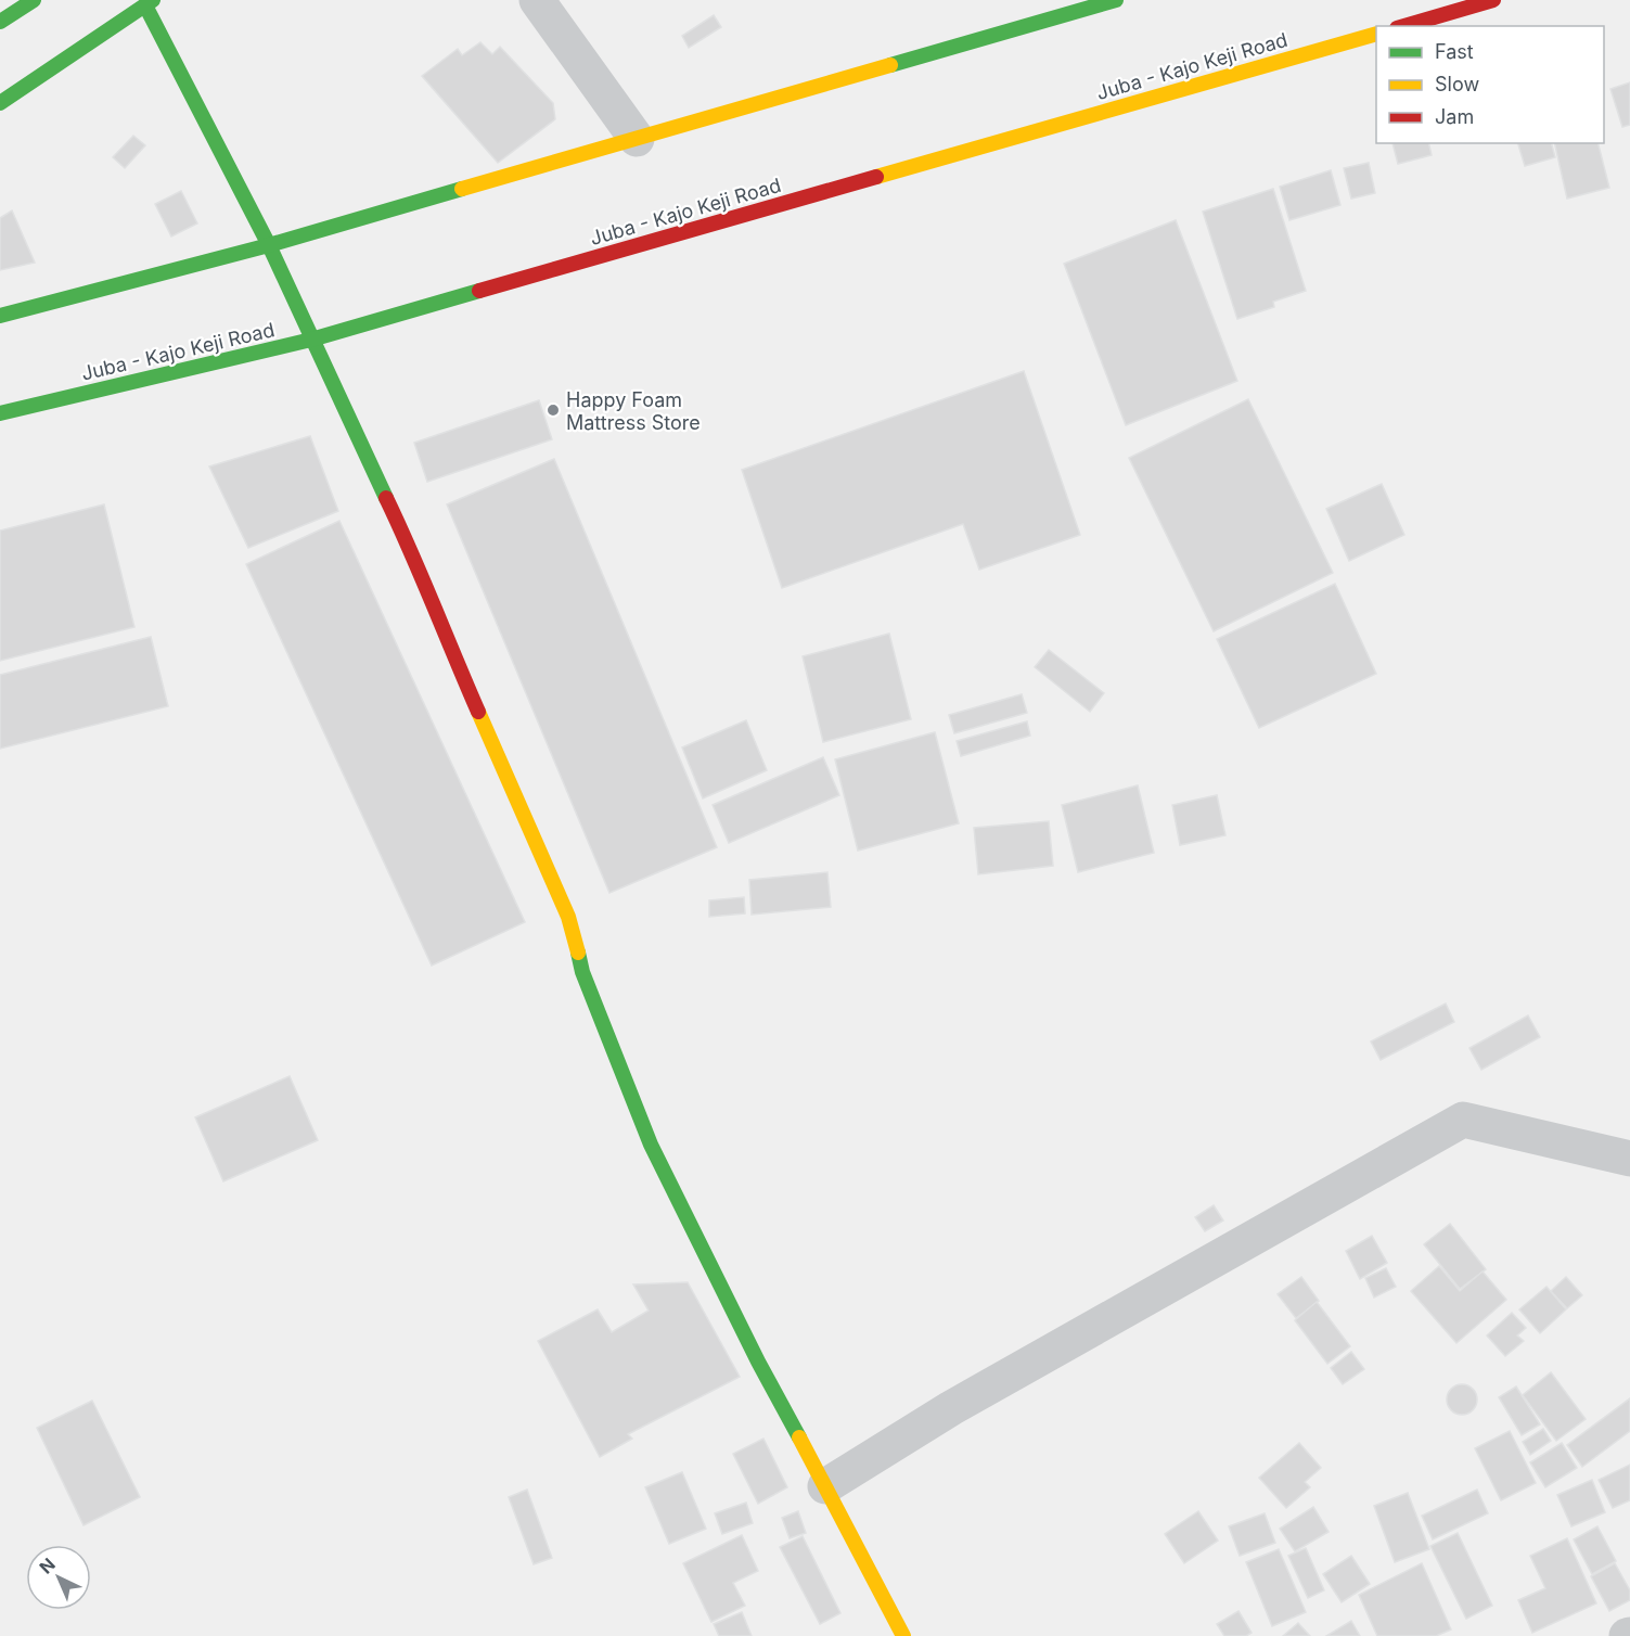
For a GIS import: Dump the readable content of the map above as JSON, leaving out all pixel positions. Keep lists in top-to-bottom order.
{
  "streets": {
    "main road": ["Juba - Kajo Keji Road"]
  },
  "places": ["Happy Foam Mattress Store"],
  "legend": ["Fast", "Slow", "Jam"],
  "north": "top left"
}
